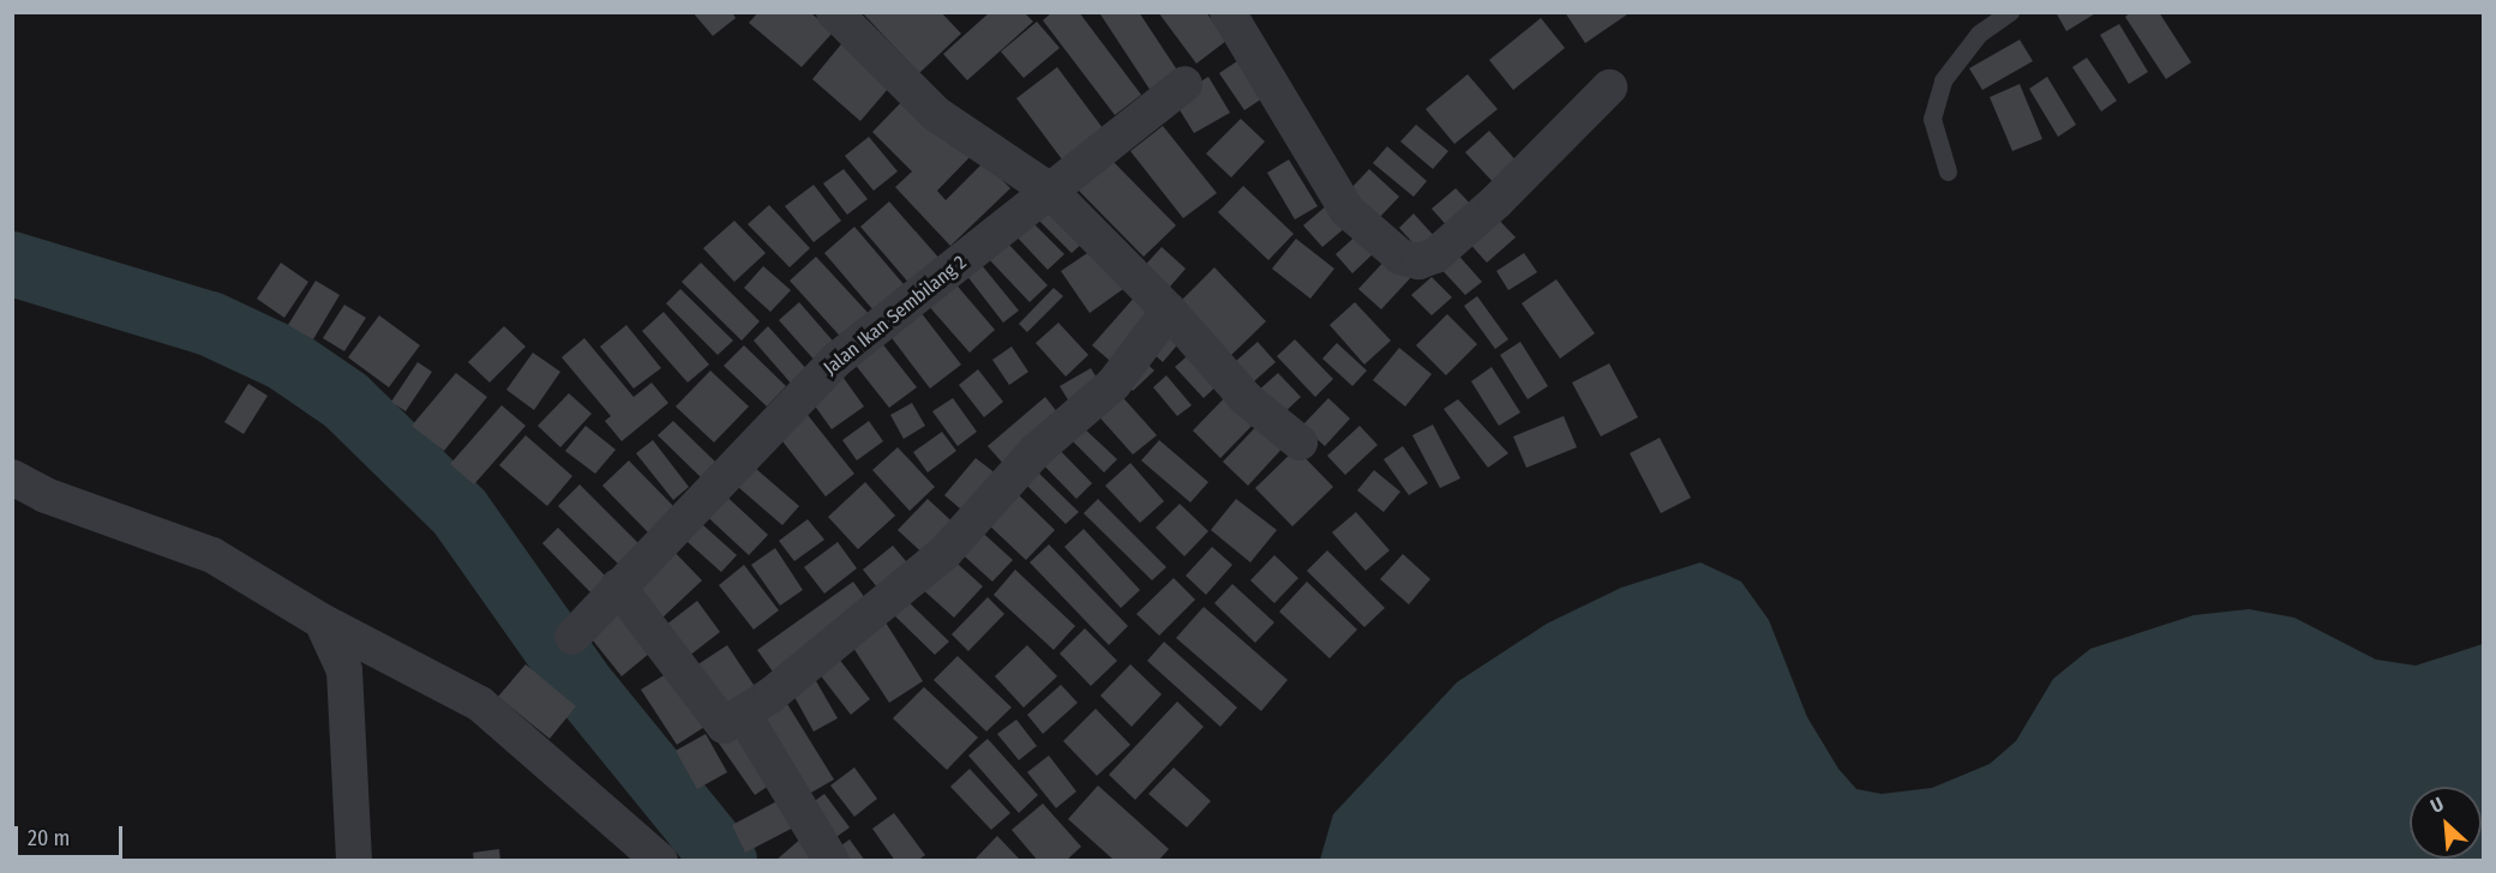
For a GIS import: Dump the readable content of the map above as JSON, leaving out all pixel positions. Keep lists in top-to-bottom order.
{
  "streets": {
    "street": ["Jalan Ikan Sembilang 2"]
  },
  "scale_bar": "20 m",
  "north": "top left"
}
